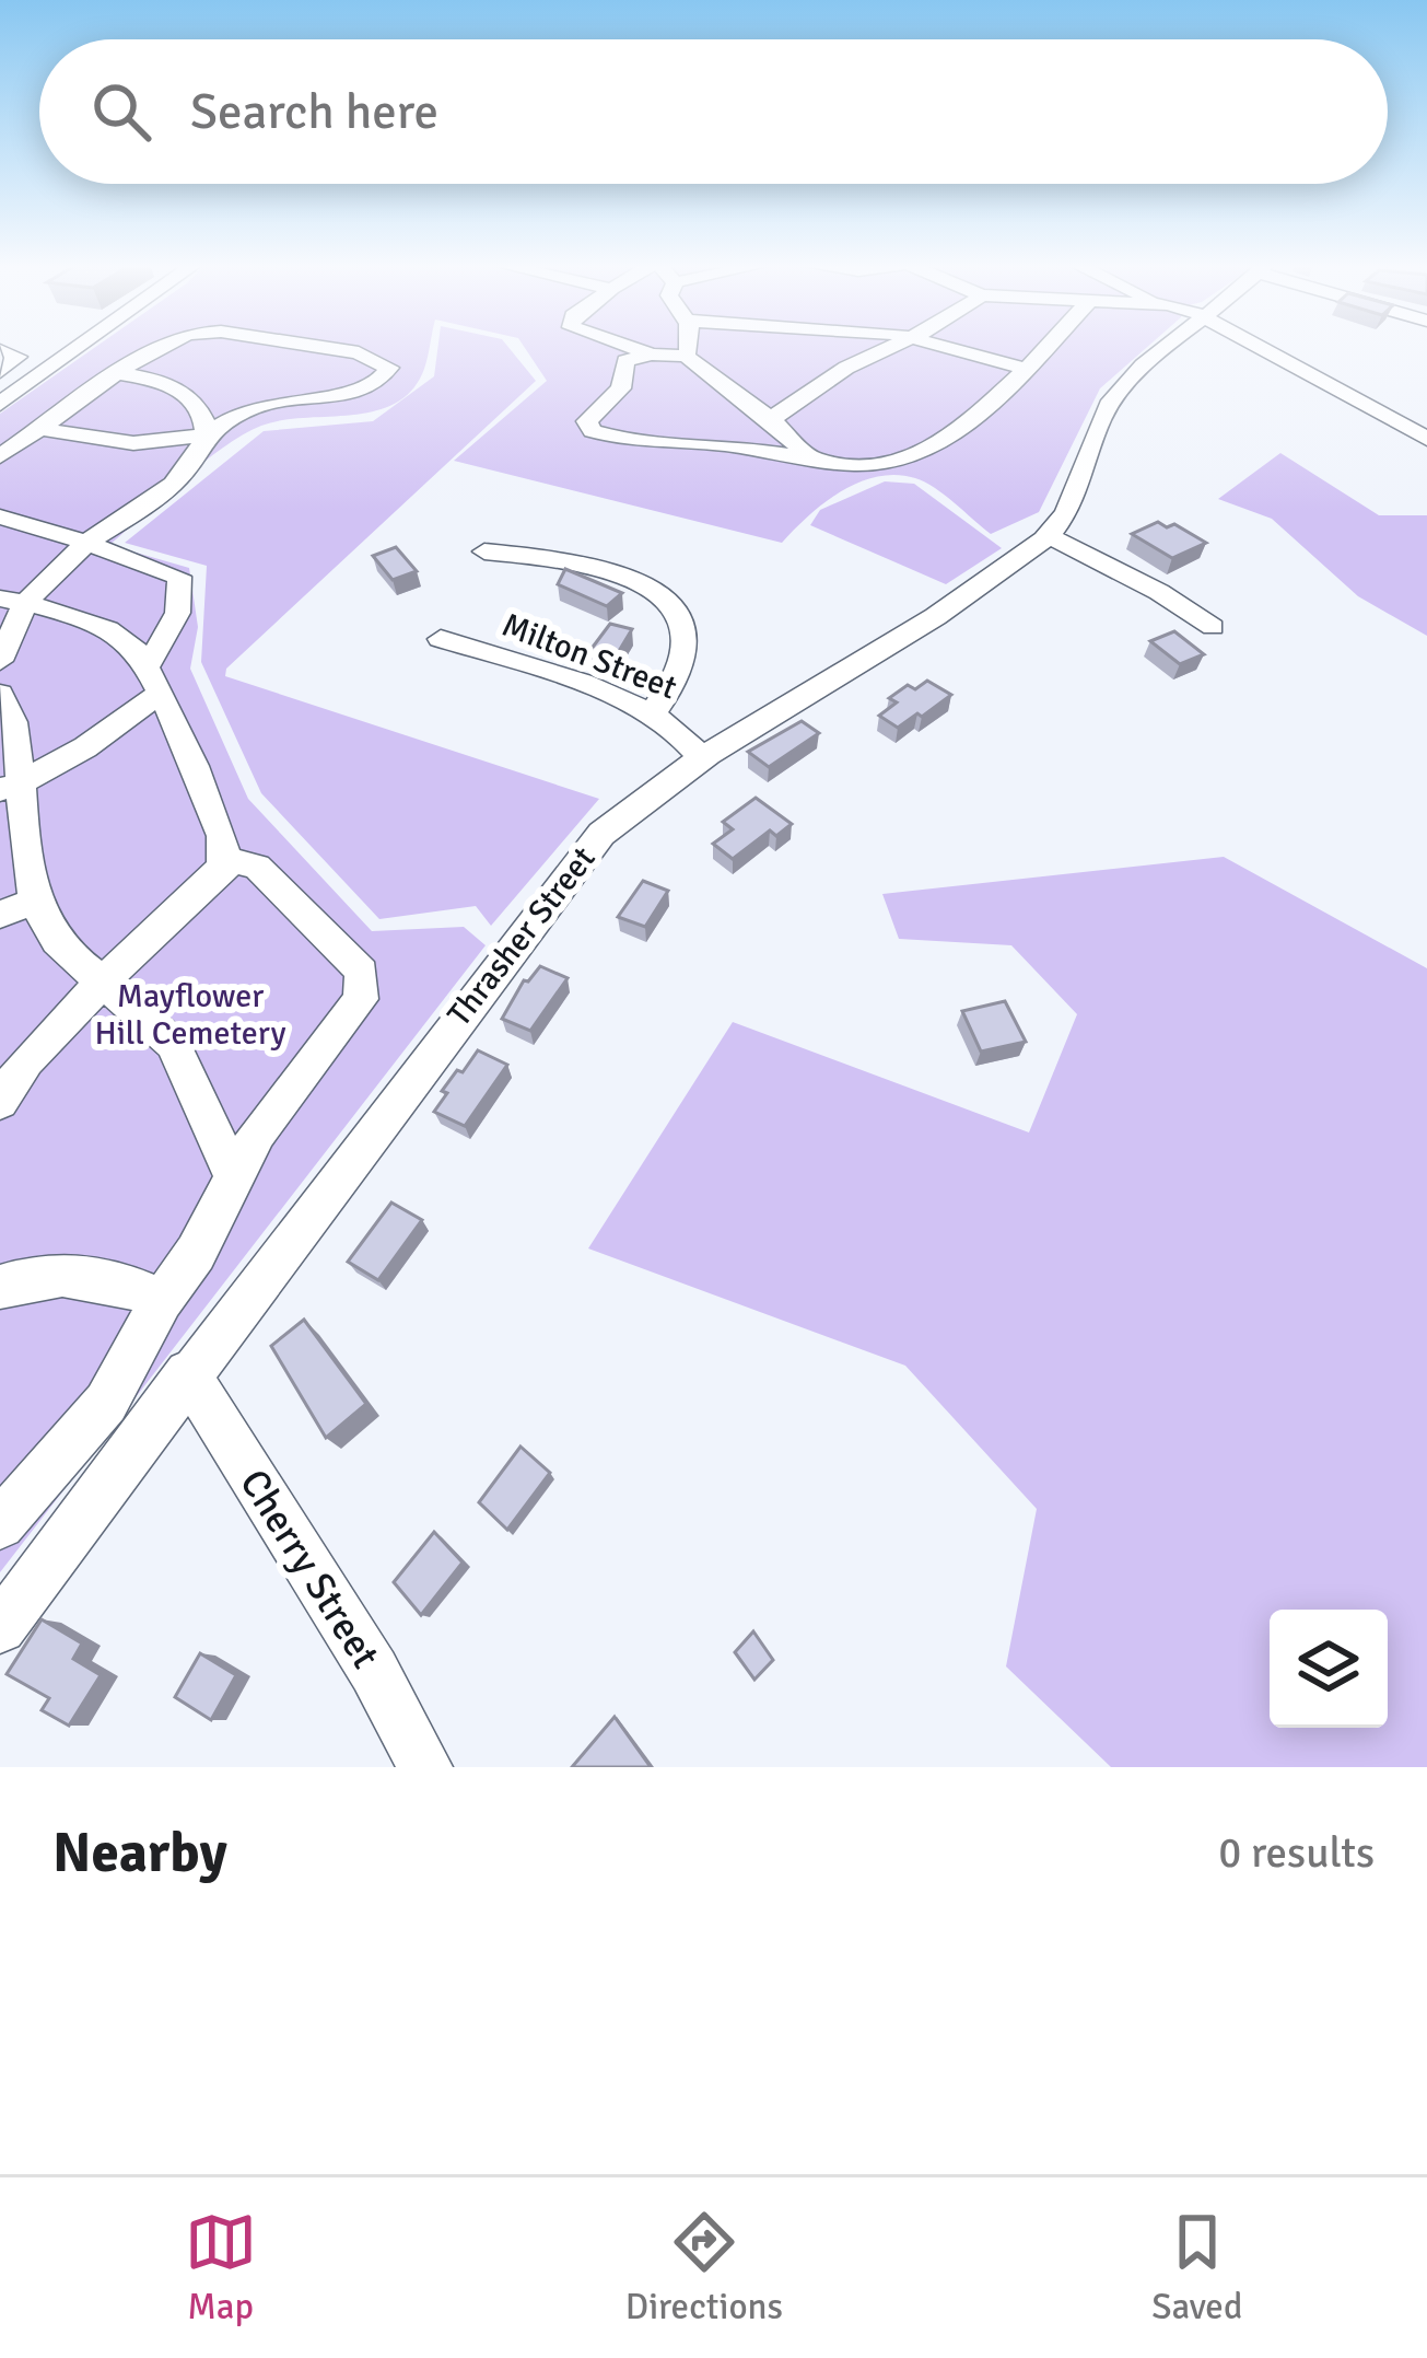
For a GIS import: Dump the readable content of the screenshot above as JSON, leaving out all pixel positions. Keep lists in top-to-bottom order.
{
  "streets": {
    "street": ["Milton Street", "Thrasher Street", "Cherry Street"]
  },
  "crossings": [
    ["Milton Street", "Thrasher Street"],
    ["Thrasher Street", "Cherry Street"]
  ],
  "parks": ["Mayflower Hill Cemetery"],
  "page": {
    "search": "Search here",
    "heading": ["Nearby", "0 results"],
    "nav": ["Map", "Directions", "Saved"]
  }
}
